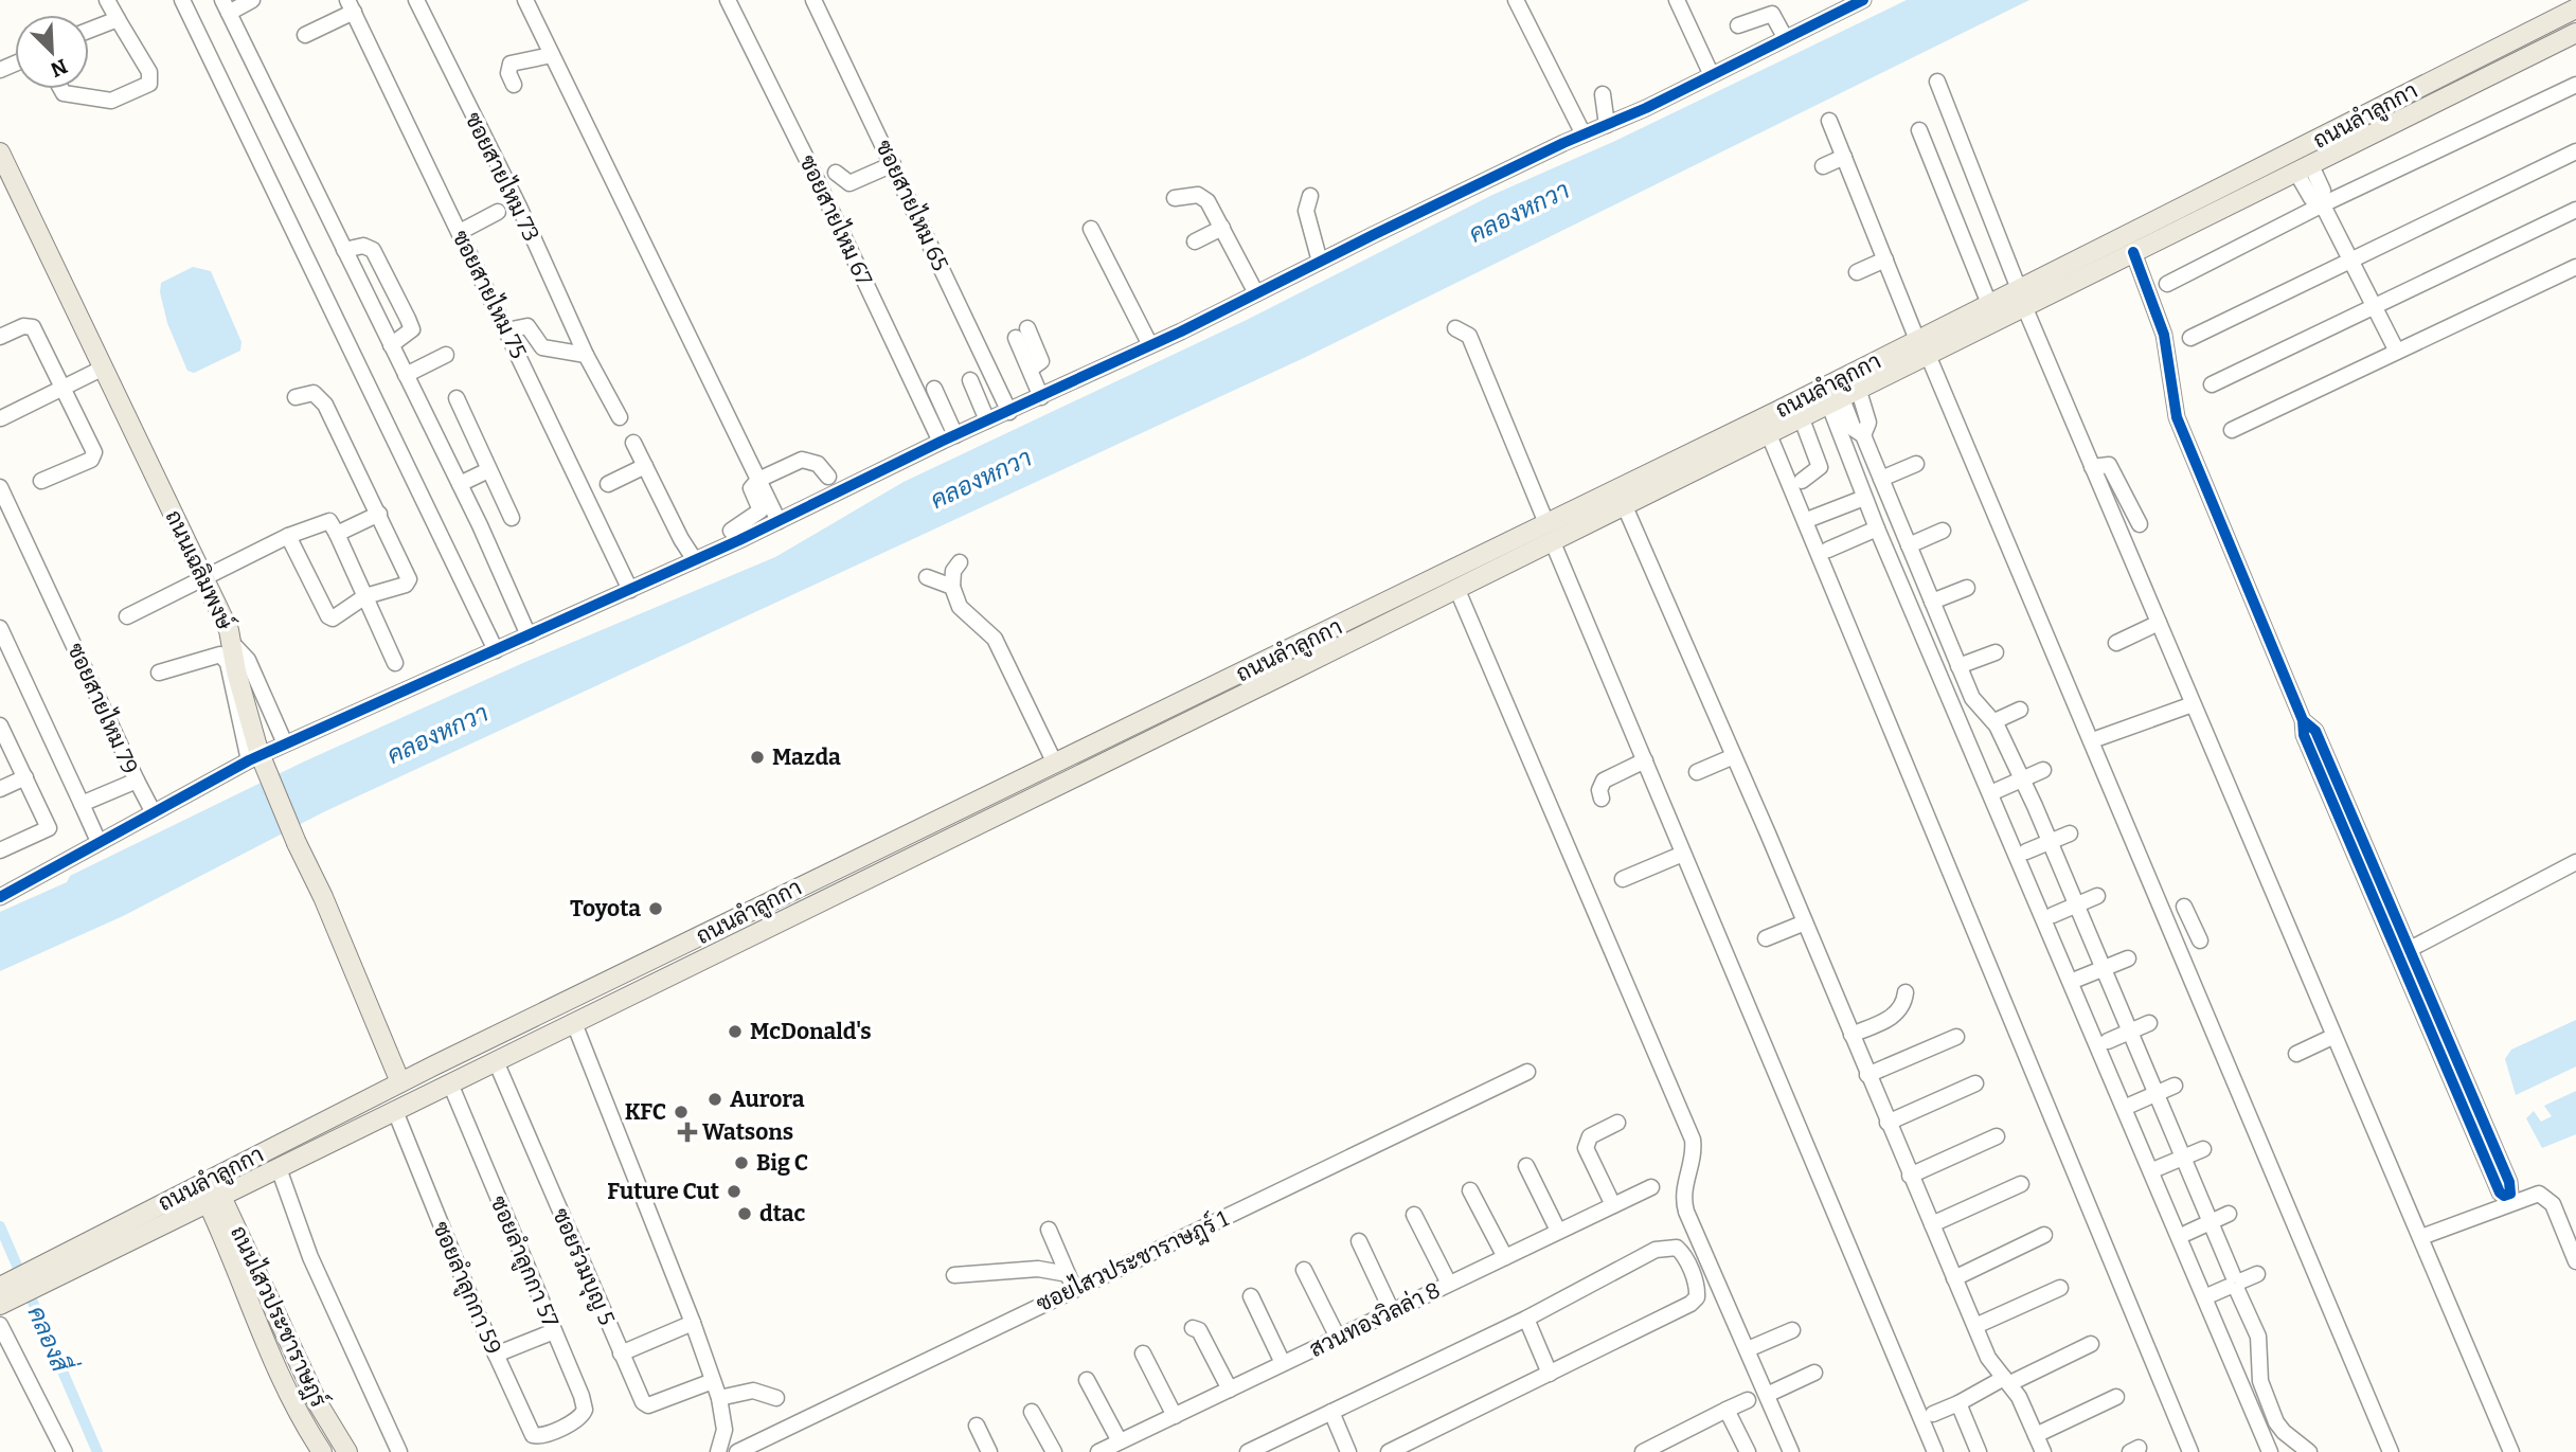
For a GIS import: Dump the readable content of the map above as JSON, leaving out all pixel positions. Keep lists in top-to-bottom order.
{
  "streets": {
    "main road": ["ถนนลำลูกกา", "ถนนเฉลิมพงษ์", "ถนนไสวประชาราษฎร์"],
    "street": [
      "ซอยสายไหม 73",
      "ซอยสายไหม 65",
      "ซอยสายไหม 67",
      "ซอยสายไหม 75",
      "ซอยสายไหม 79",
      "ซอยลำลูกกา 57",
      "ซอยไสวประชาราษฎร์ 1",
      "ซอยร่วมบุญ 5",
      "ซอยลำลูกกา 59",
      "สวนทองวิลล่า 8"
    ]
  },
  "crossings": [
    ["ถนนลำลูกกา", "ถนนเฉลิมพงษ์"],
    ["ถนนลำลูกกา", "ซอยลำลูกกา 57"],
    ["ถนนลำลูกกา", "ซอยร่วมบุญ 5"],
    ["ถนนลำลูกกา", "ซอยลำลูกกา 59"],
    ["ถนนลำลูกกา", "ถนนไสวประชาราษฎร์"],
    ["ซอยลำลูกกา 57", "ซอยลำลูกกา 59"]
  ],
  "water": ["คลองหกวา", "คลองสี่"],
  "places": {
    "other": [
      "Mazda",
      "Toyota",
      "McDonald's",
      "Aurora",
      "KFC",
      "Big C",
      "Future Cut",
      "dtac"
    ],
    "health": ["Watsons"]
  },
  "north": "bottom right"
}
